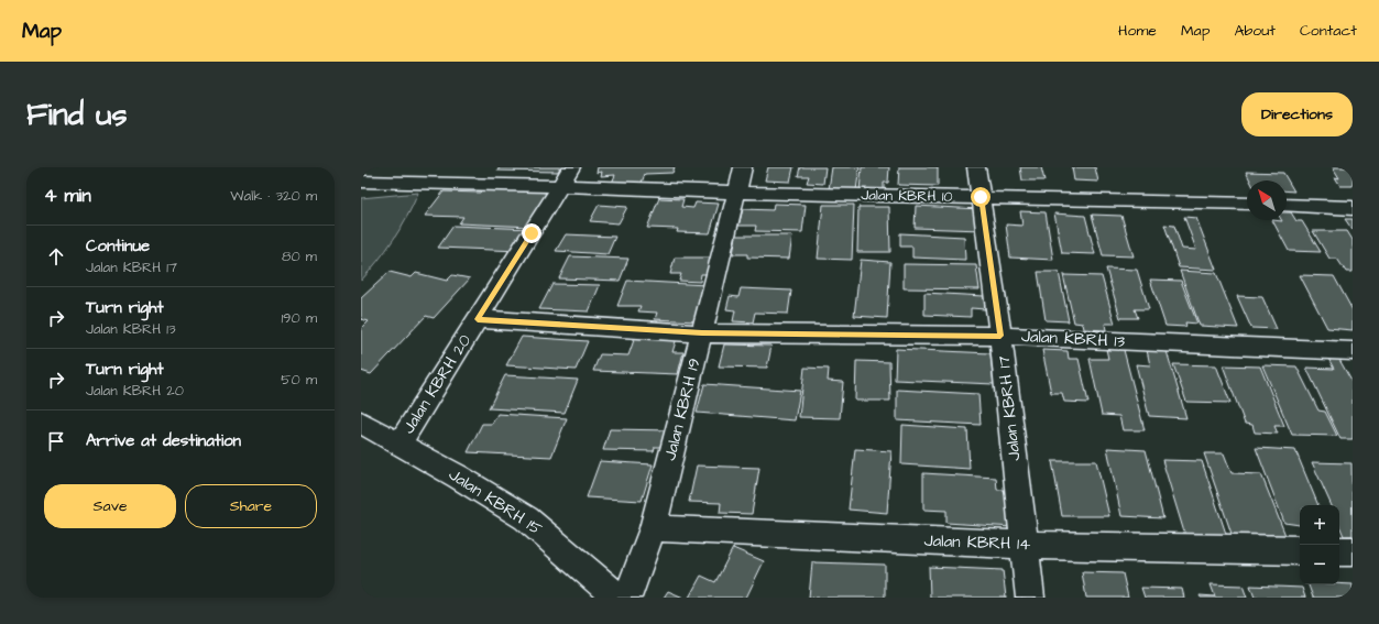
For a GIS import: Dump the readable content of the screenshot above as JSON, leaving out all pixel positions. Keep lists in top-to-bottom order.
{
  "streets": {
    "street": [
      "Jalan KBRH 10",
      "Jalan KBRH 13",
      "Jalan KBRH 20",
      "Jalan KBRH 17",
      "Jalan KBRH 19",
      "Jalan KBRH 15",
      "Jalan KBRH 14"
    ]
  },
  "crossings": [
    ["Jalan KBRH 10", "Jalan KBRH 20"],
    ["Jalan KBRH 10", "Jalan KBRH 17"],
    ["Jalan KBRH 10", "Jalan KBRH 19"],
    ["Jalan KBRH 13", "Jalan KBRH 20"],
    ["Jalan KBRH 13", "Jalan KBRH 17"],
    ["Jalan KBRH 13", "Jalan KBRH 19"],
    ["Jalan KBRH 20", "Jalan KBRH 15"],
    ["Jalan KBRH 17", "Jalan KBRH 14"],
    ["Jalan KBRH 19", "Jalan KBRH 14"]
  ],
  "north": "top left",
  "page": {
    "header": "Map",
    "nav": [
      "Home",
      "Map",
      "About",
      "Contact"
    ],
    "buttons": [
      "Directions",
      ["Save", "Share"]
    ],
    "title": "Find us",
    "heading": ["4 min", "Walk · 320 m"],
    "list": [
      ["Continue", "Jalan KBRH 17", "80 m"],
      ["Turn right", "Jalan KBRH 13", "190 m"],
      ["Turn right", "Jalan KBRH 20", "50 m"],
      "Arrive at destination"
    ],
    "map_buttons": ["+", "−"]
  }
}
